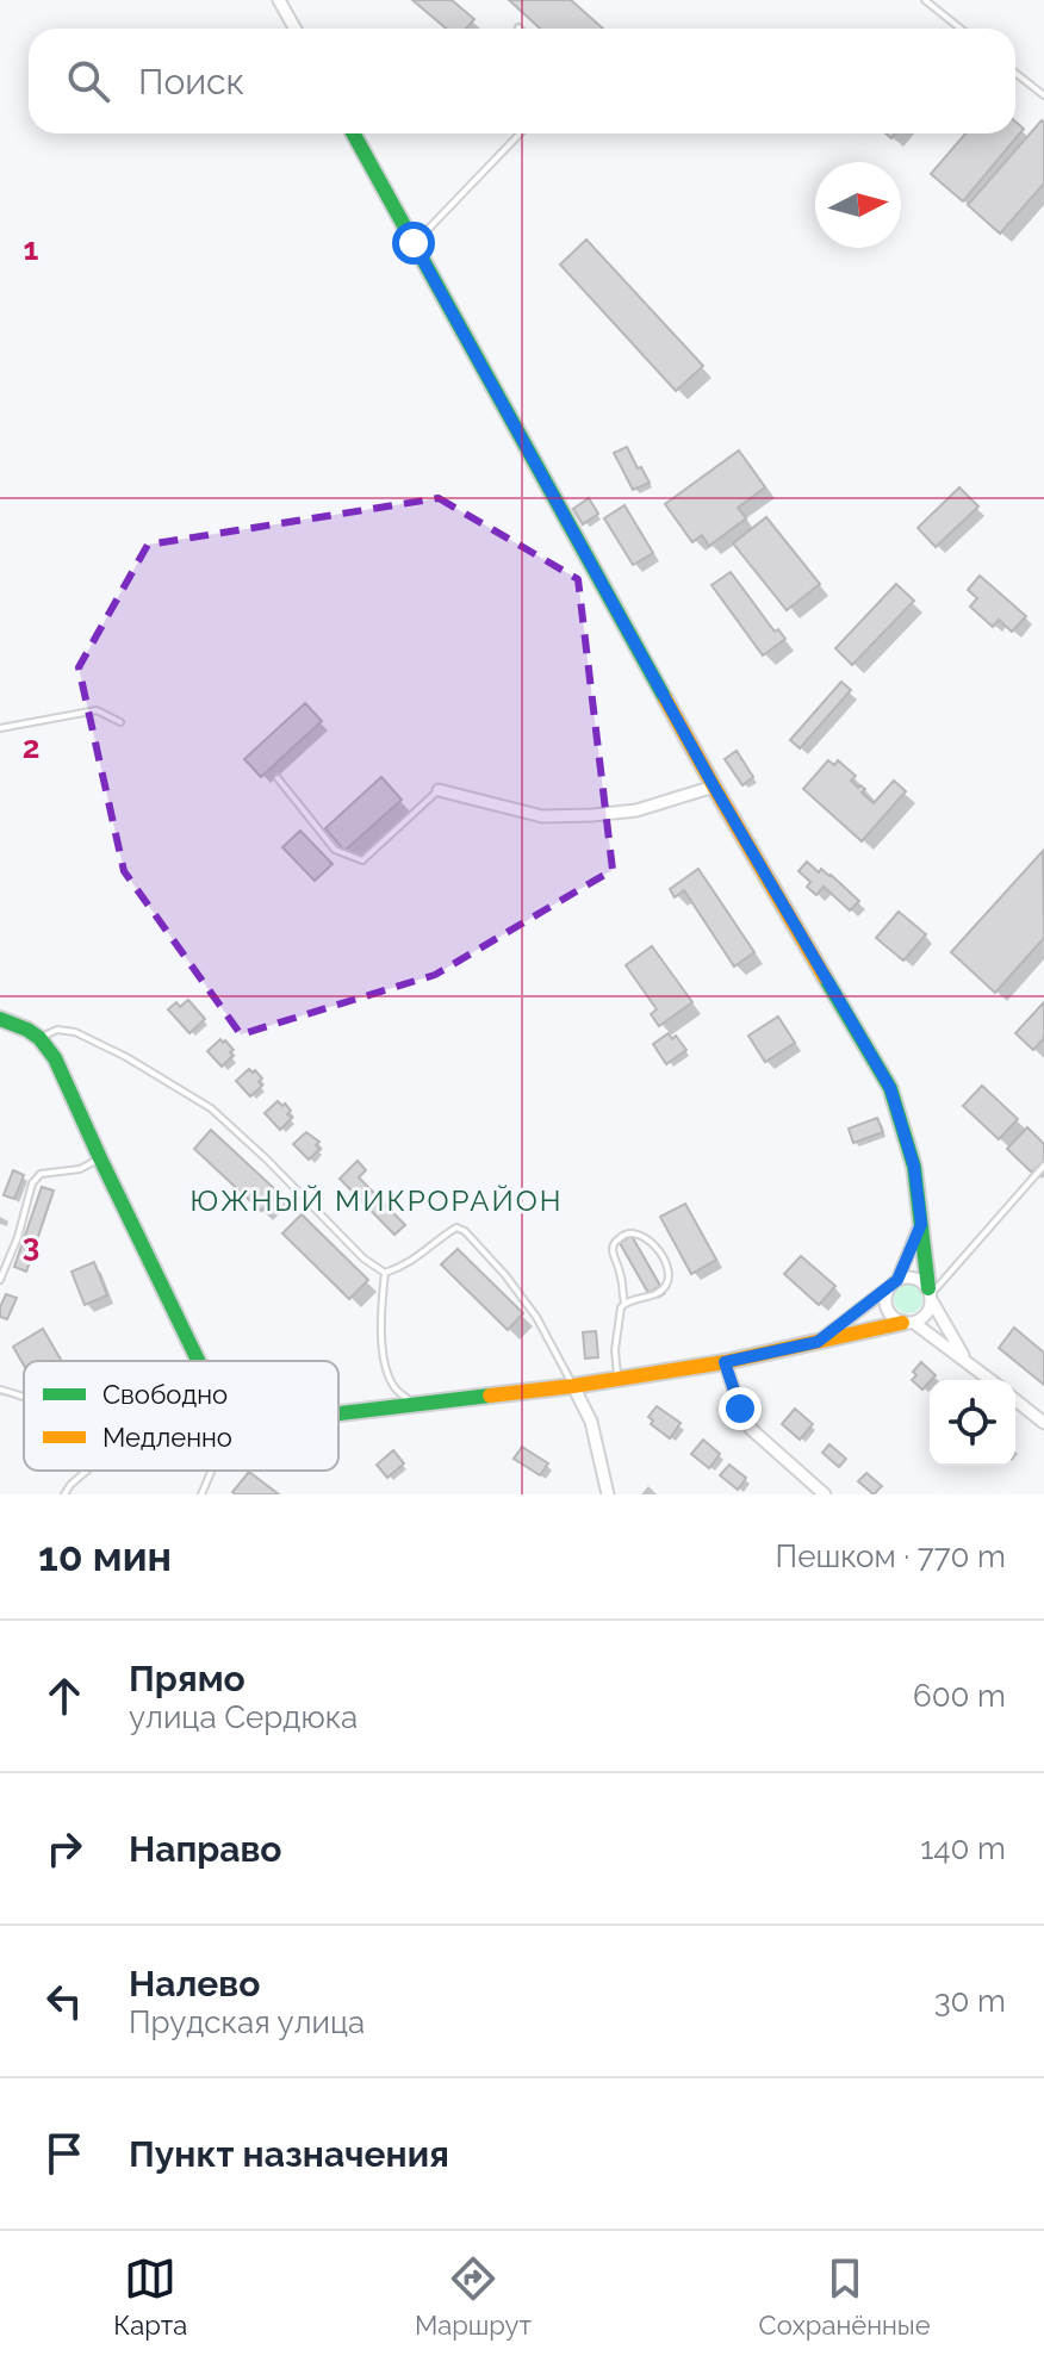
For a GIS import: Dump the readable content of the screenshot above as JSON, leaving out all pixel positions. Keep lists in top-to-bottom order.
{
  "districts": ["ЮЖНЫЙ МИКРОРАЙОН"],
  "legend": ["Свободно", "Медленно"],
  "north": "right",
  "page": {
    "search": "Поиск",
    "heading": ["10 мин", "Пешком · 770 m"],
    "list": [
      ["Прямо", "улица Сердюка", "600 m"],
      ["Направо", "140 m"],
      ["Налево", "Прудская улица", "30 m"],
      "Пункт назначения"
    ],
    "nav": ["Карта", "Маршрут", "Сохранённые"]
  },
  "grid": {
    "rows": ["1", "2", "3"]
  }
}
